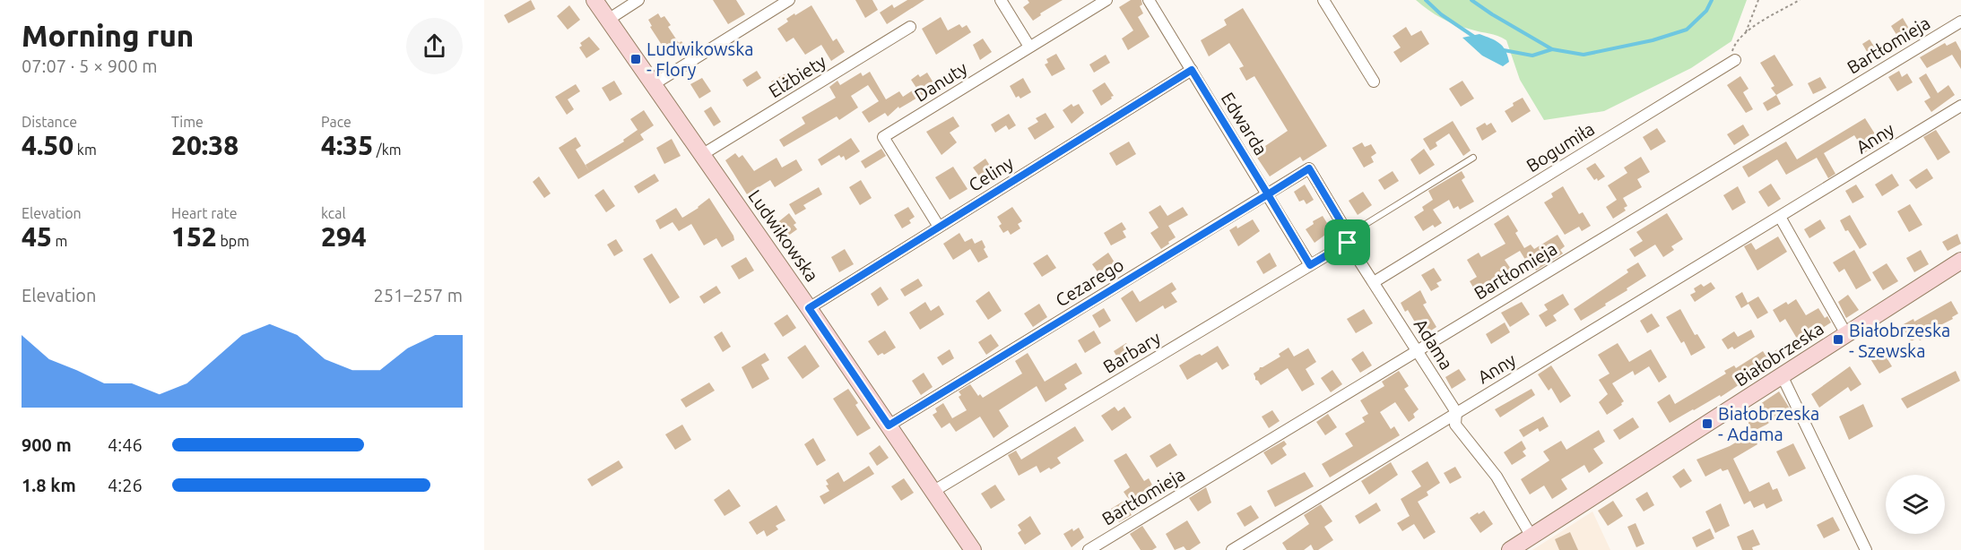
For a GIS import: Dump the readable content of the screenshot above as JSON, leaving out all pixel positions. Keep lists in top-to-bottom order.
{
  "streets": {
    "street": [
      "Bartłomieja",
      "Elżbiety",
      "Danuty",
      "Edwarda",
      "Anny",
      "Bogumiła",
      "Celiny",
      "Ludwikowska",
      "Cezarego",
      "Adama",
      "Barbary",
      "Białobrzeska"
    ]
  },
  "crossings": [
    ["Bartłomieja", "Adama"],
    ["Elżbiety", "Ludwikowska"],
    ["Danuty", "Celiny"],
    ["Edwarda", "Celiny"],
    ["Edwarda", "Cezarego"],
    ["Edwarda", "Barbary"],
    ["Anny", "Adama"],
    ["Bogumiła", "Adama"],
    ["Celiny", "Ludwikowska"],
    ["Ludwikowska", "Cezarego"],
    ["Ludwikowska", "Barbary"],
    ["Cezarego", "Adama"],
    ["Adama", "Barbary"],
    ["Adama", "Białobrzeska"]
  ],
  "places": {
    "transit": ["Ludwikowska - Flory", "Białobrzeska - Szewska", "Białobrzeska - Adama"]
  },
  "page": {
    "heading": ["Morning run", "07:07 · 5 × 900 m"],
    "stats": [
      ["Distance", "4.50 km"],
      ["Time", "20:38"],
      ["Pace", "4:35 /km"],
      ["Elevation", "45 m"],
      ["Heart rate", "152 bpm"],
      ["kcal", "294"]
    ],
    "chart": ["Elevation", "251–257 m"],
    "list": [
      {
        "name": "900 m",
        "note": "4:46"
      },
      {
        "name": "1.8 km",
        "note": "4:26"
      }
    ]
  }
}
